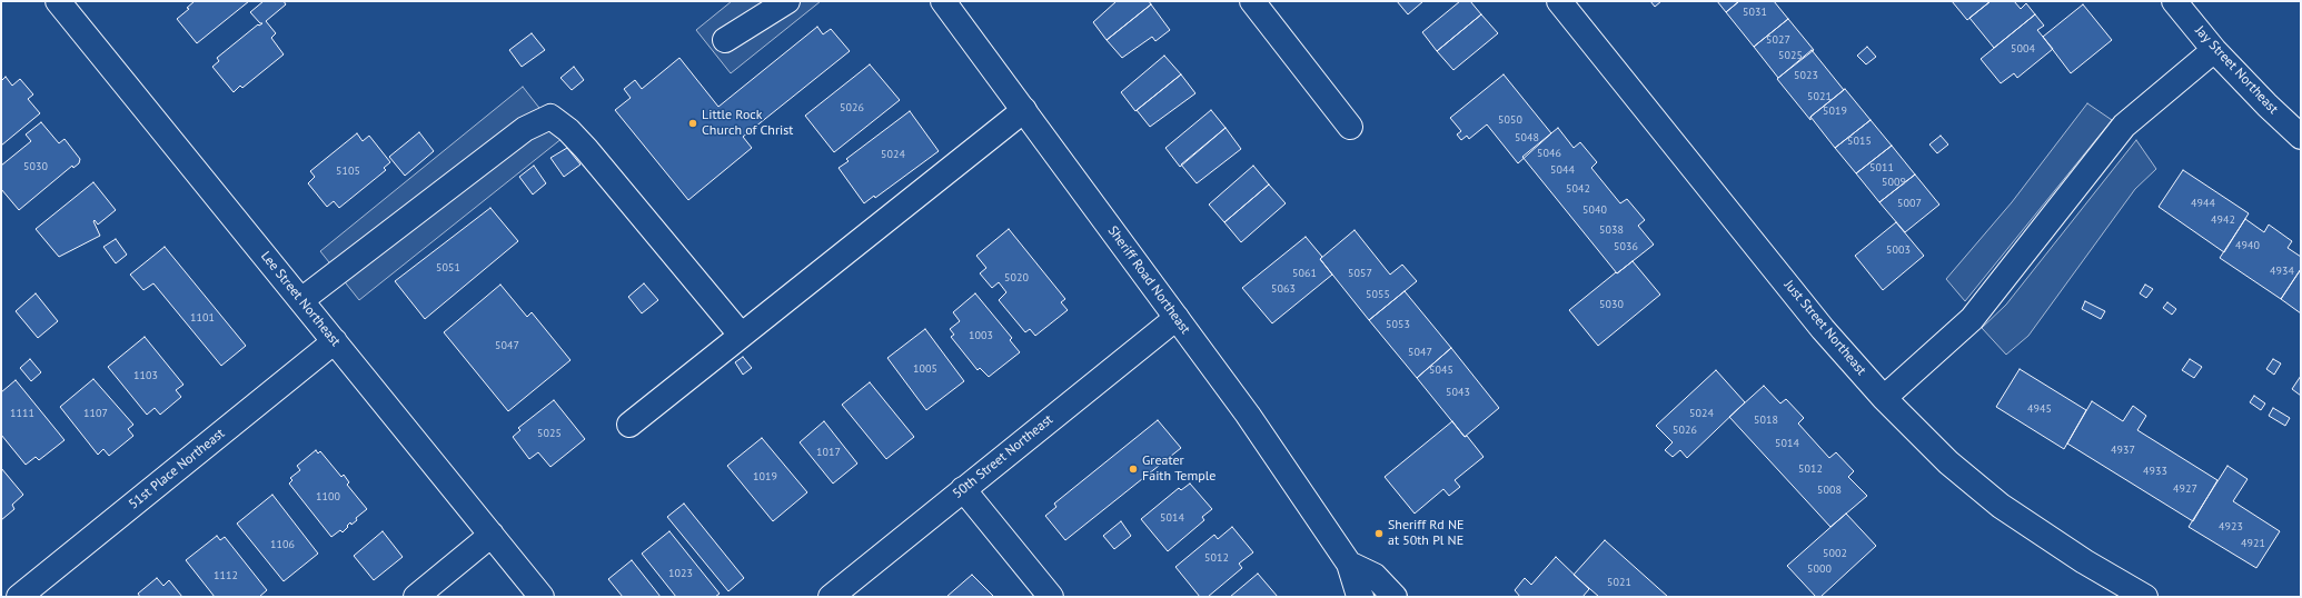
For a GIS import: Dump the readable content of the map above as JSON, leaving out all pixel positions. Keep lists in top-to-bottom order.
{
  "streets": {
    "street": [
      "Jay Street Northeast",
      "Sheriff Road Northeast",
      "Lee Street Northeast",
      "Just Street Northeast",
      "50th Street Northeast",
      "51st Place Northeast"
    ]
  },
  "crossings": [
    ["Sheriff Road Northeast", "50th Street Northeast"],
    ["Lee Street Northeast", "51st Place Northeast"]
  ],
  "places": ["Little Rock Church of Christ", "Greater Faith Temple", "Sheriff Rd NE at 50th Pl NE"],
  "house_numbers": [
    "5031",
    "5027",
    "5004",
    "5025",
    "5023",
    "5021",
    "5026",
    "5019",
    "5050",
    "5048",
    "5015",
    "5046",
    "5024",
    "5030",
    "5011",
    "5044",
    "5105",
    "5009",
    "5042",
    "5007",
    "4944",
    "5040",
    "4942",
    "5038",
    "4940",
    "5036",
    "5003",
    "5051",
    "4934",
    "5061",
    "5057",
    "5020",
    "5063",
    "5055",
    "5030",
    "1101",
    "5053",
    "1003",
    "5047",
    "5047",
    "1005",
    "5045",
    "1103",
    "5043",
    "4945",
    "1111",
    "1107",
    "5024",
    "5018",
    "5026",
    "5025",
    "5014",
    "4937",
    "1017",
    "5012",
    "4933",
    "1019",
    "4927",
    "5008",
    "1100",
    "5014",
    "4923",
    "4921",
    "1106",
    "5002",
    "5012",
    "5000",
    "1023",
    "1112",
    "5021"
  ]
}
